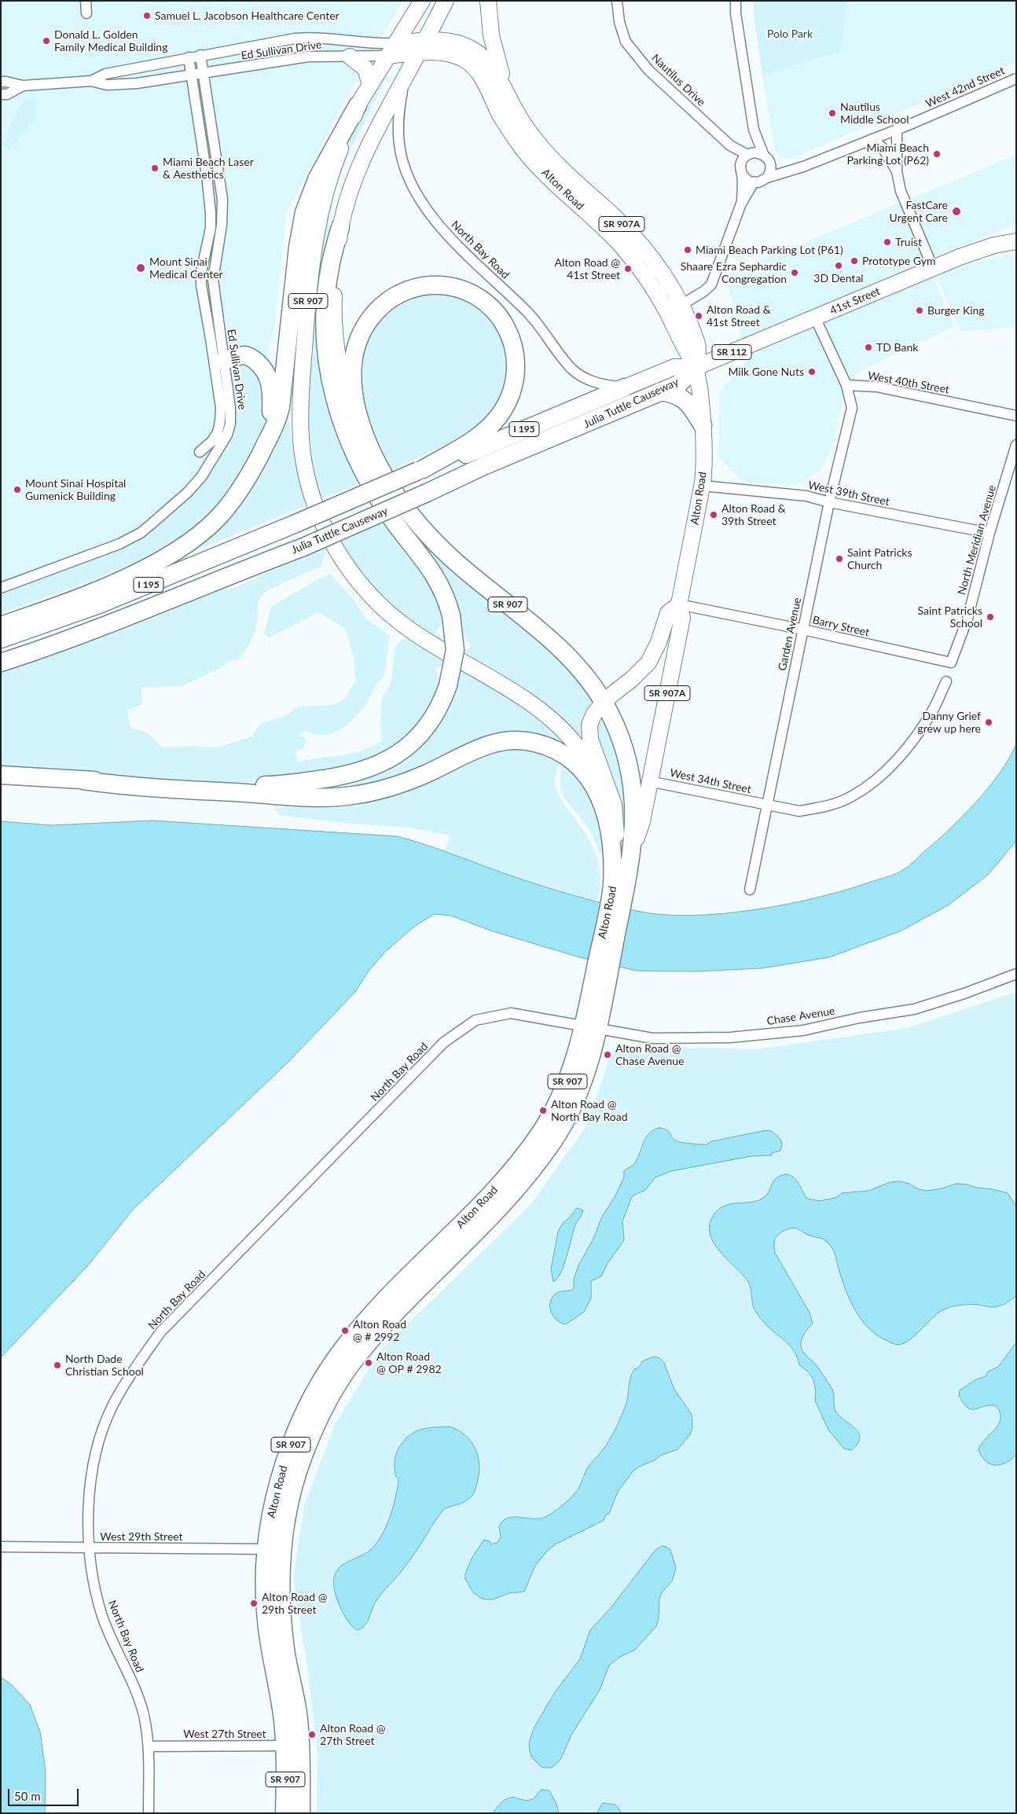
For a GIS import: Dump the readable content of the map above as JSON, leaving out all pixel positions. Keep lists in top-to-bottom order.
{
  "streets": {
    "highway": [
      "Alton Road",
      "SR 907",
      "Julia Tuttle Causeway",
      "I 195"
    ],
    "main road": ["SR 907A", "41st Street", "SR 112"],
    "street": [
      "Ed Sullivan Drive",
      "Nautilus Drive",
      "West 42nd Street",
      "North Bay Road",
      "West 40th Street",
      "West 39th Street",
      "North Meridian Avenue",
      "Barry Street",
      "Garden Avenue",
      "West 34th Street",
      "Chase Avenue",
      "West 29th Street",
      "West 27th Street"
    ]
  },
  "crossings": [
    ["Ed Sullivan Drive", "SR 907A"],
    ["Ed Sullivan Drive", "SR 907"],
    ["Alton Road", "SR 907A"],
    ["Alton Road", "North Bay Road"],
    ["Alton Road", "SR 907"],
    ["Alton Road", "41st Street"],
    ["Alton Road", "Julia Tuttle Causeway"],
    ["Alton Road", "West 39th Street"],
    ["Alton Road", "Barry Street"],
    ["Alton Road", "West 34th Street"],
    ["Alton Road", "Chase Avenue"],
    ["Alton Road", "West 29th Street"],
    ["Alton Road", "West 27th Street"],
    ["SR 907A", "SR 907"],
    ["North Bay Road", "SR 907"],
    ["North Bay Road", "Julia Tuttle Causeway"],
    ["North Bay Road", "Chase Avenue"],
    ["North Bay Road", "West 29th Street"],
    ["North Bay Road", "West 27th Street"],
    ["41st Street", "Julia Tuttle Causeway"],
    ["West 40th Street", "Garden Avenue"],
    ["West 39th Street", "North Meridian Avenue"],
    ["West 39th Street", "Garden Avenue"],
    ["North Meridian Avenue", "Barry Street"],
    ["Barry Street", "Garden Avenue"],
    ["Garden Avenue", "West 34th Street"]
  ],
  "parks": ["Polo Park"],
  "places": [
    "Samuel L. Jacobson Healthcare Center",
    "Donald L. Golden Family Medical Building",
    "Nautilus Middle School",
    "Miami Beach Parking Lot (P62)",
    "Miami Beach Laser & Aesthetics",
    "FastCare Urgent Care",
    "Truist",
    "Miami Beach Parking Lot (P61)",
    "Prototype Gym",
    "3D Dental",
    "Mount Sinai Medical Center",
    "Alton Road @ 41st Street",
    "Shaare Ezra Sephardic Congregation",
    "Burger King",
    "Alton Road & 41st Street",
    "TD Bank",
    "Milk Gone Nuts",
    "Mount Sinai Hospital Gumenick Building",
    "Alton Road & 39th Street",
    "Saint Patricks Church",
    "Saint Patricks School",
    "Danny Grief grew up here",
    "Alton Road @ Chase Avenue",
    "Alton Road @ North Bay Road",
    "Alton Road @ # 2992",
    "Alton Road @ OP # 2982",
    "North Dade Christian School",
    "Alton Road @ 29th Street",
    "Alton Road @ 27th Street"
  ],
  "scale_bar": "50 m"
}
